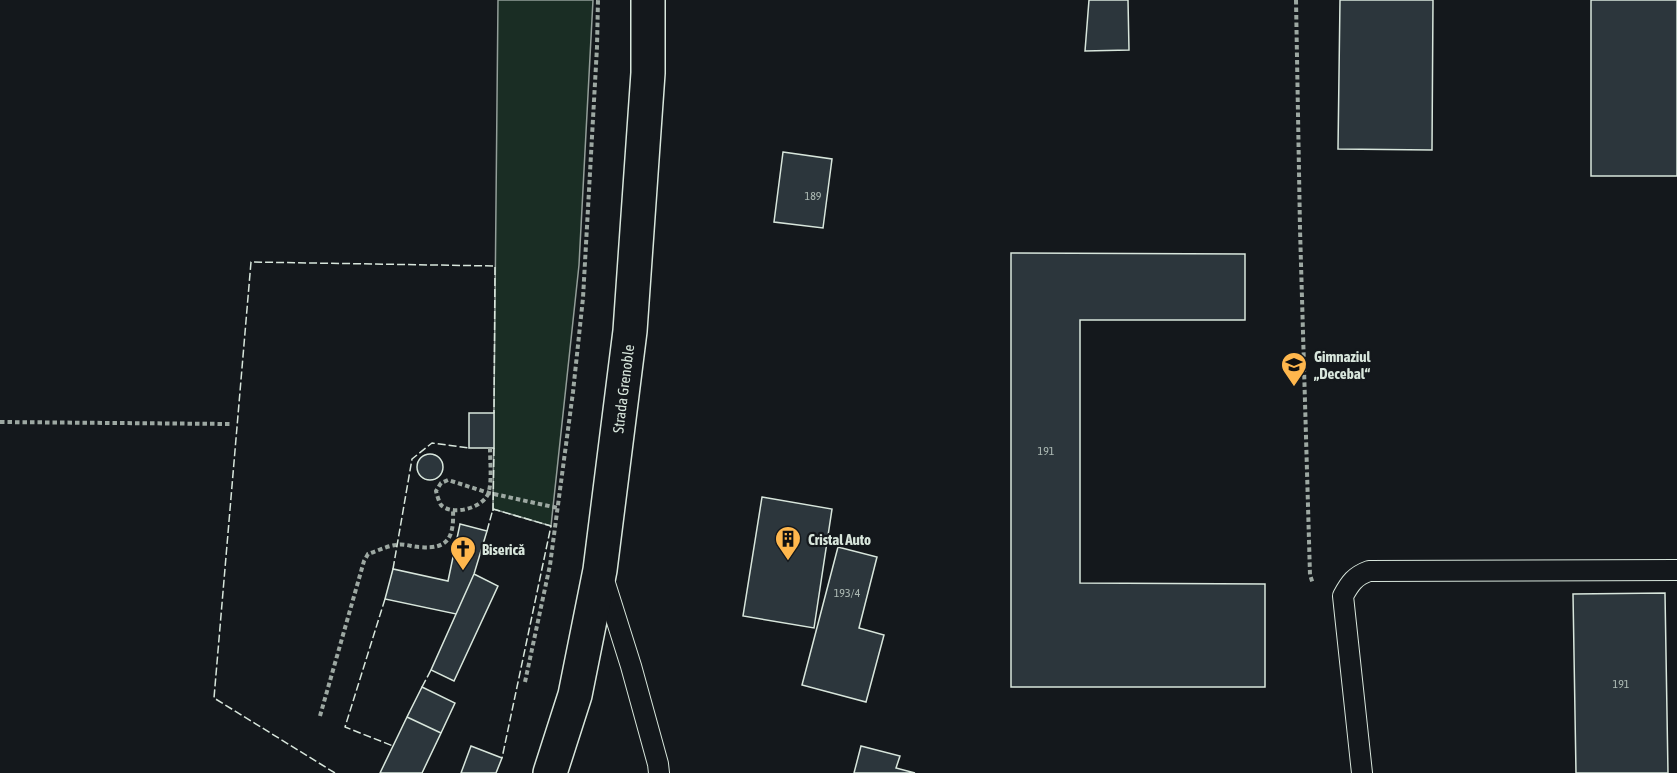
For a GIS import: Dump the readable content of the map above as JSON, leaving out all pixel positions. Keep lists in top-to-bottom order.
{
  "streets": {
    "main road": ["Strada Grenoble"]
  },
  "places": {
    "school or university": ["Gimnaziul „Decebal“"],
    "building": ["Cristal Auto"],
    "church": ["Biserică"]
  },
  "house_numbers": [
    "189",
    "191",
    "193/4",
    "191"
  ]
}
